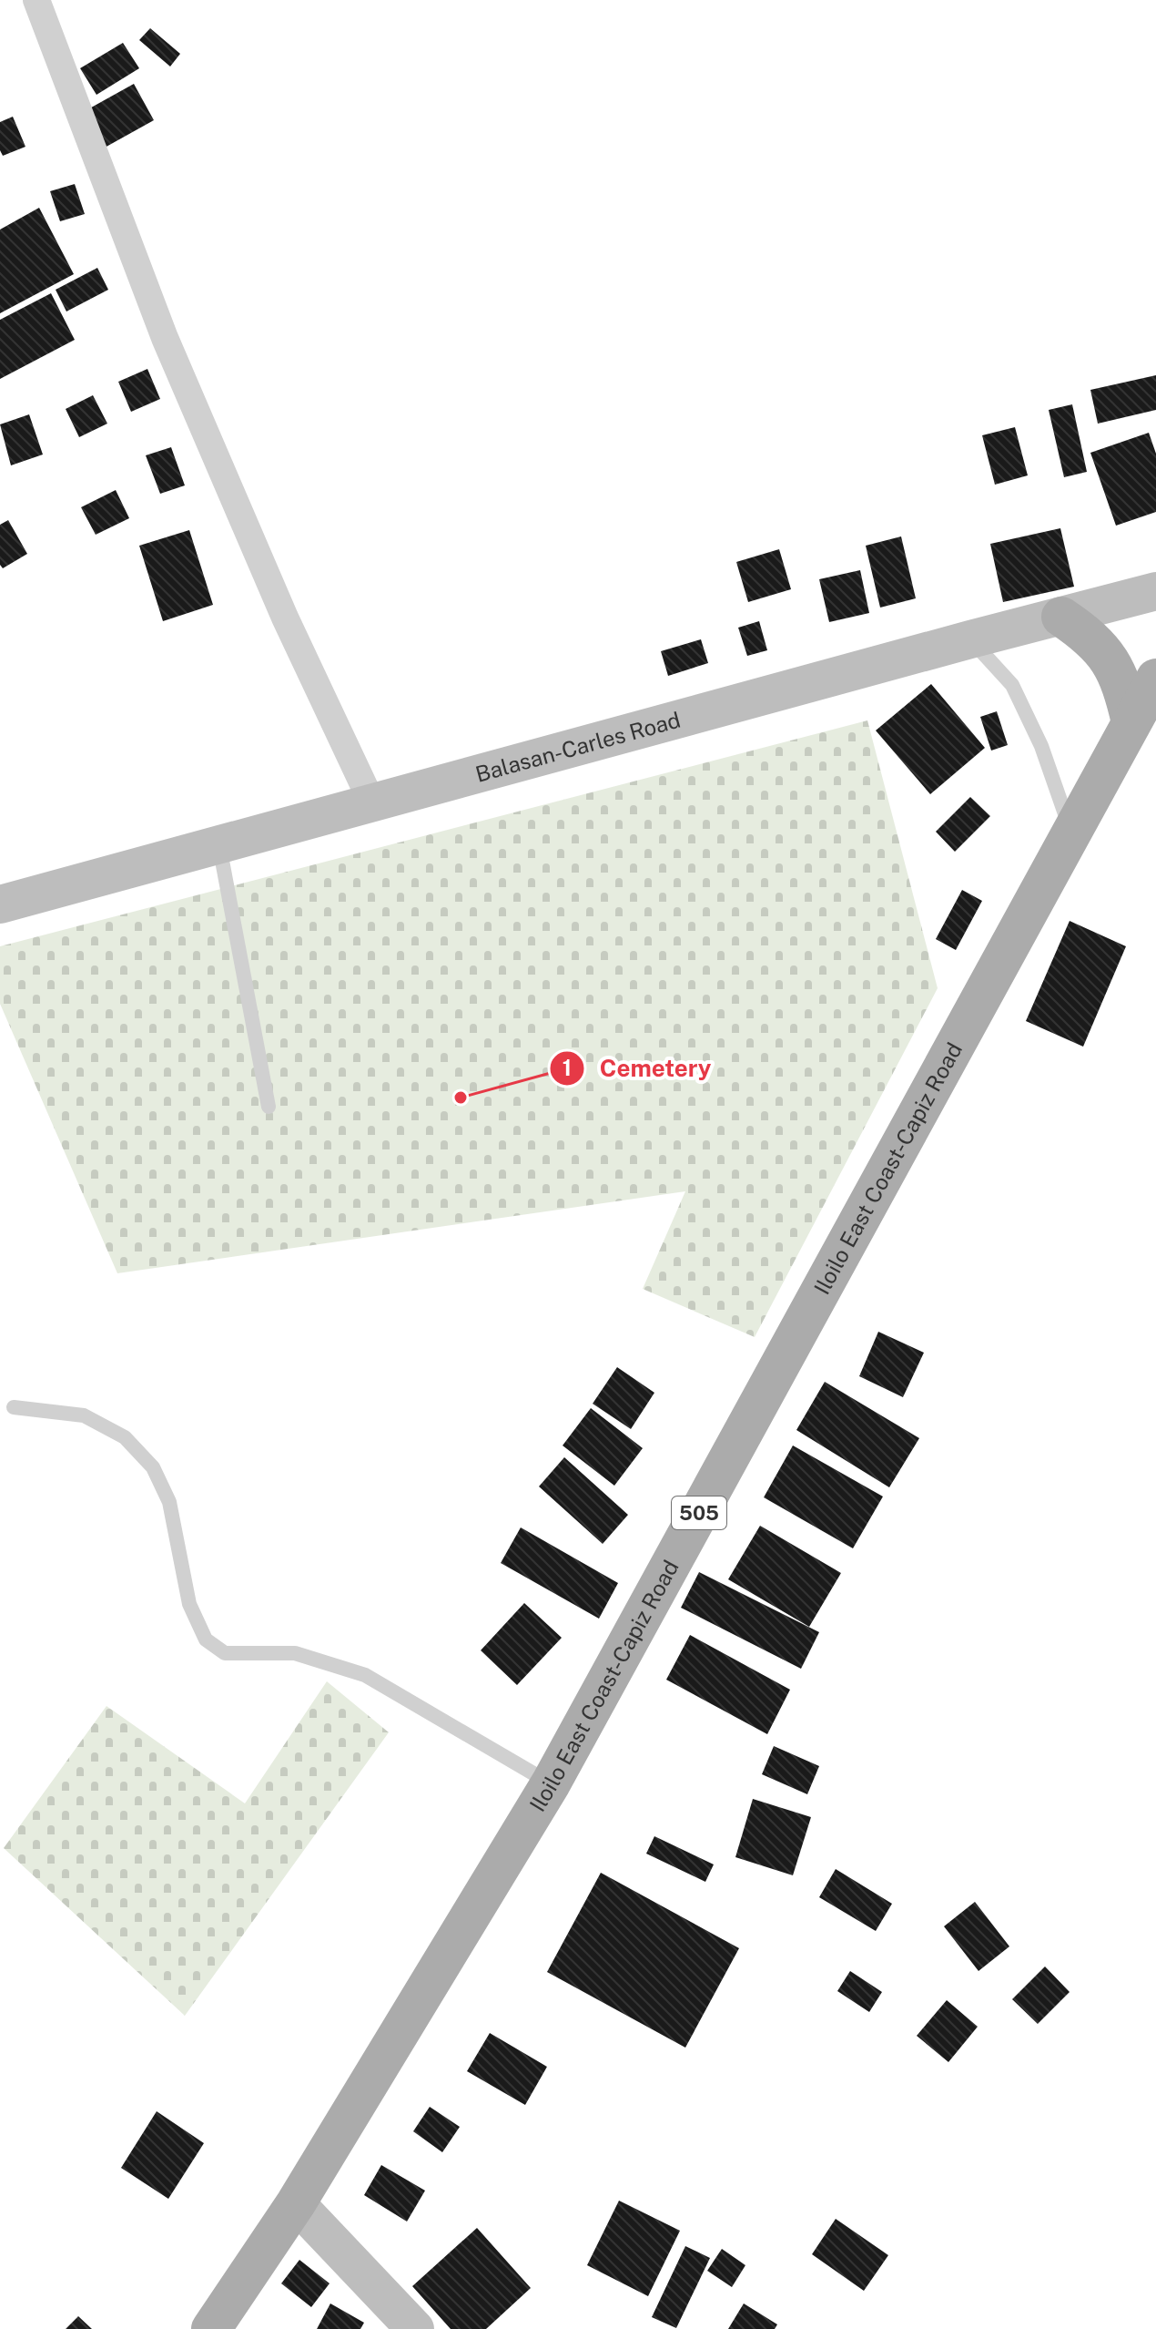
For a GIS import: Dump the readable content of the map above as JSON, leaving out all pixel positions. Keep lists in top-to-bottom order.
{
  "streets": {
    "main road": ["Balasan-Carles Road", "Iloilo East Coast-Capiz Road", "505"]
  },
  "places": ["Cemetery"]
}
